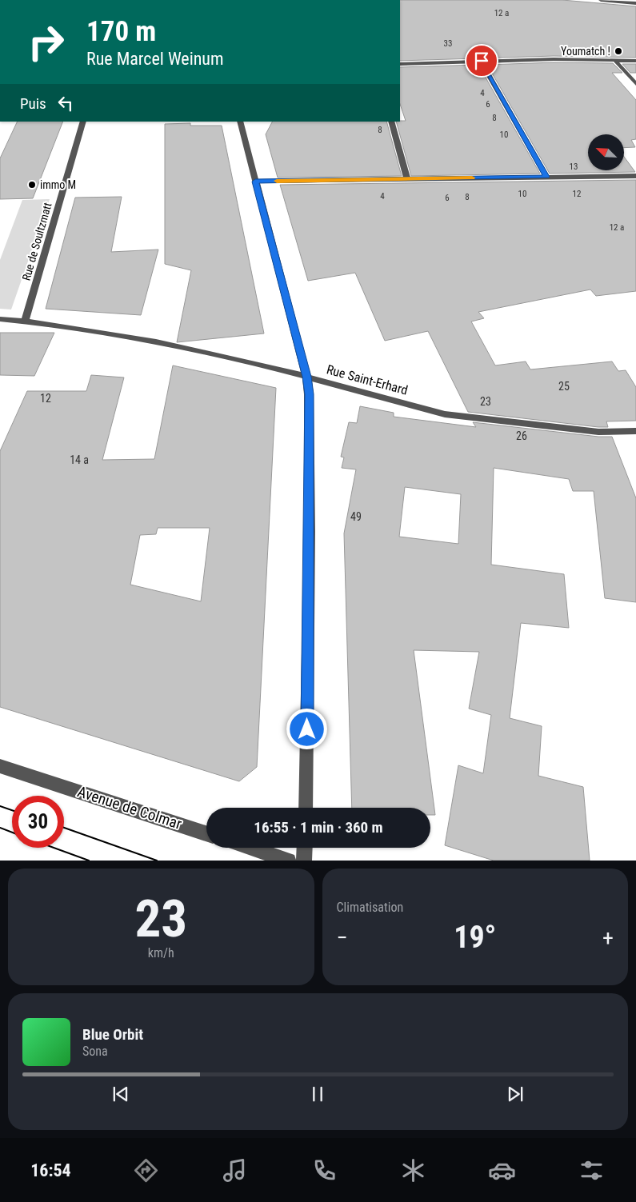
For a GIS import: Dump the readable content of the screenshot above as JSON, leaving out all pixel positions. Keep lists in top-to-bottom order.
{
  "streets": {
    "street": ["Rue de Soultzmatt", "Rue Saint-Erhard", "Avenue de Colmar"]
  },
  "crossings": [
    ["Rue de Soultzmatt", "Rue Saint-Erhard"]
  ],
  "places": ["Youmatch !", "immo M"],
  "house_numbers": [
    "12 a",
    "33",
    "4",
    "6",
    "8",
    "8",
    "10",
    "13",
    "10",
    "12",
    "4",
    "8",
    "6",
    "12 a",
    "25",
    "12",
    "23",
    "26",
    "14 a",
    "49"
  ],
  "north": "top left",
  "page": {
    "turn": ["170 m", "Rue Marcel Weinum"],
    "then": "Puis",
    "limit": "30",
    "trip": "16:55 · 1 min · 360 m",
    "tile": [
      ["23", "km/h"],
      "Climatisation"
    ],
    "heat": ["−", "19°", "+"],
    "song": ["Blue Orbit", "Sona"],
    "tabs": "16:54"
  }
}
